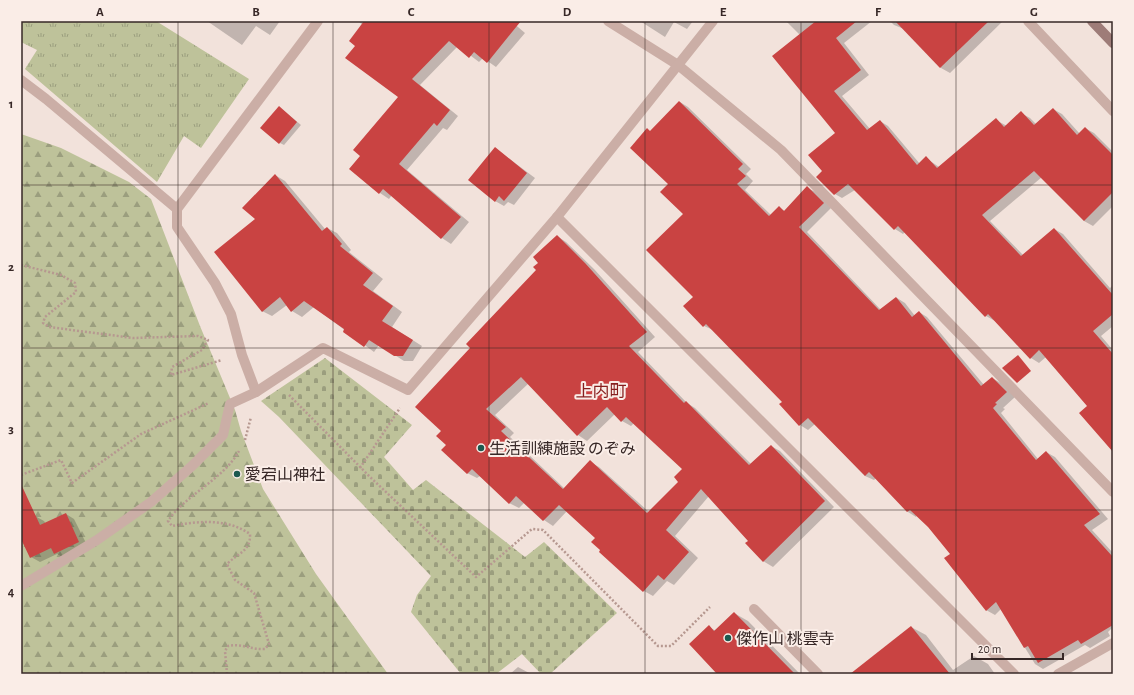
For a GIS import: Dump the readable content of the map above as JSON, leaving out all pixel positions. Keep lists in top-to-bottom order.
{
  "districts": ["上内町"],
  "places": ["生活訓練施設 のぞみ", "愛宕山神社", "傑作山 桃雲寺"],
  "scale_bar": "20 m",
  "grid": {
    "columns": [
      "A",
      "B",
      "C",
      "D",
      "E",
      "F",
      "G"
    ],
    "rows": [
      "1",
      "2",
      "3",
      "4"
    ]
  }
}
